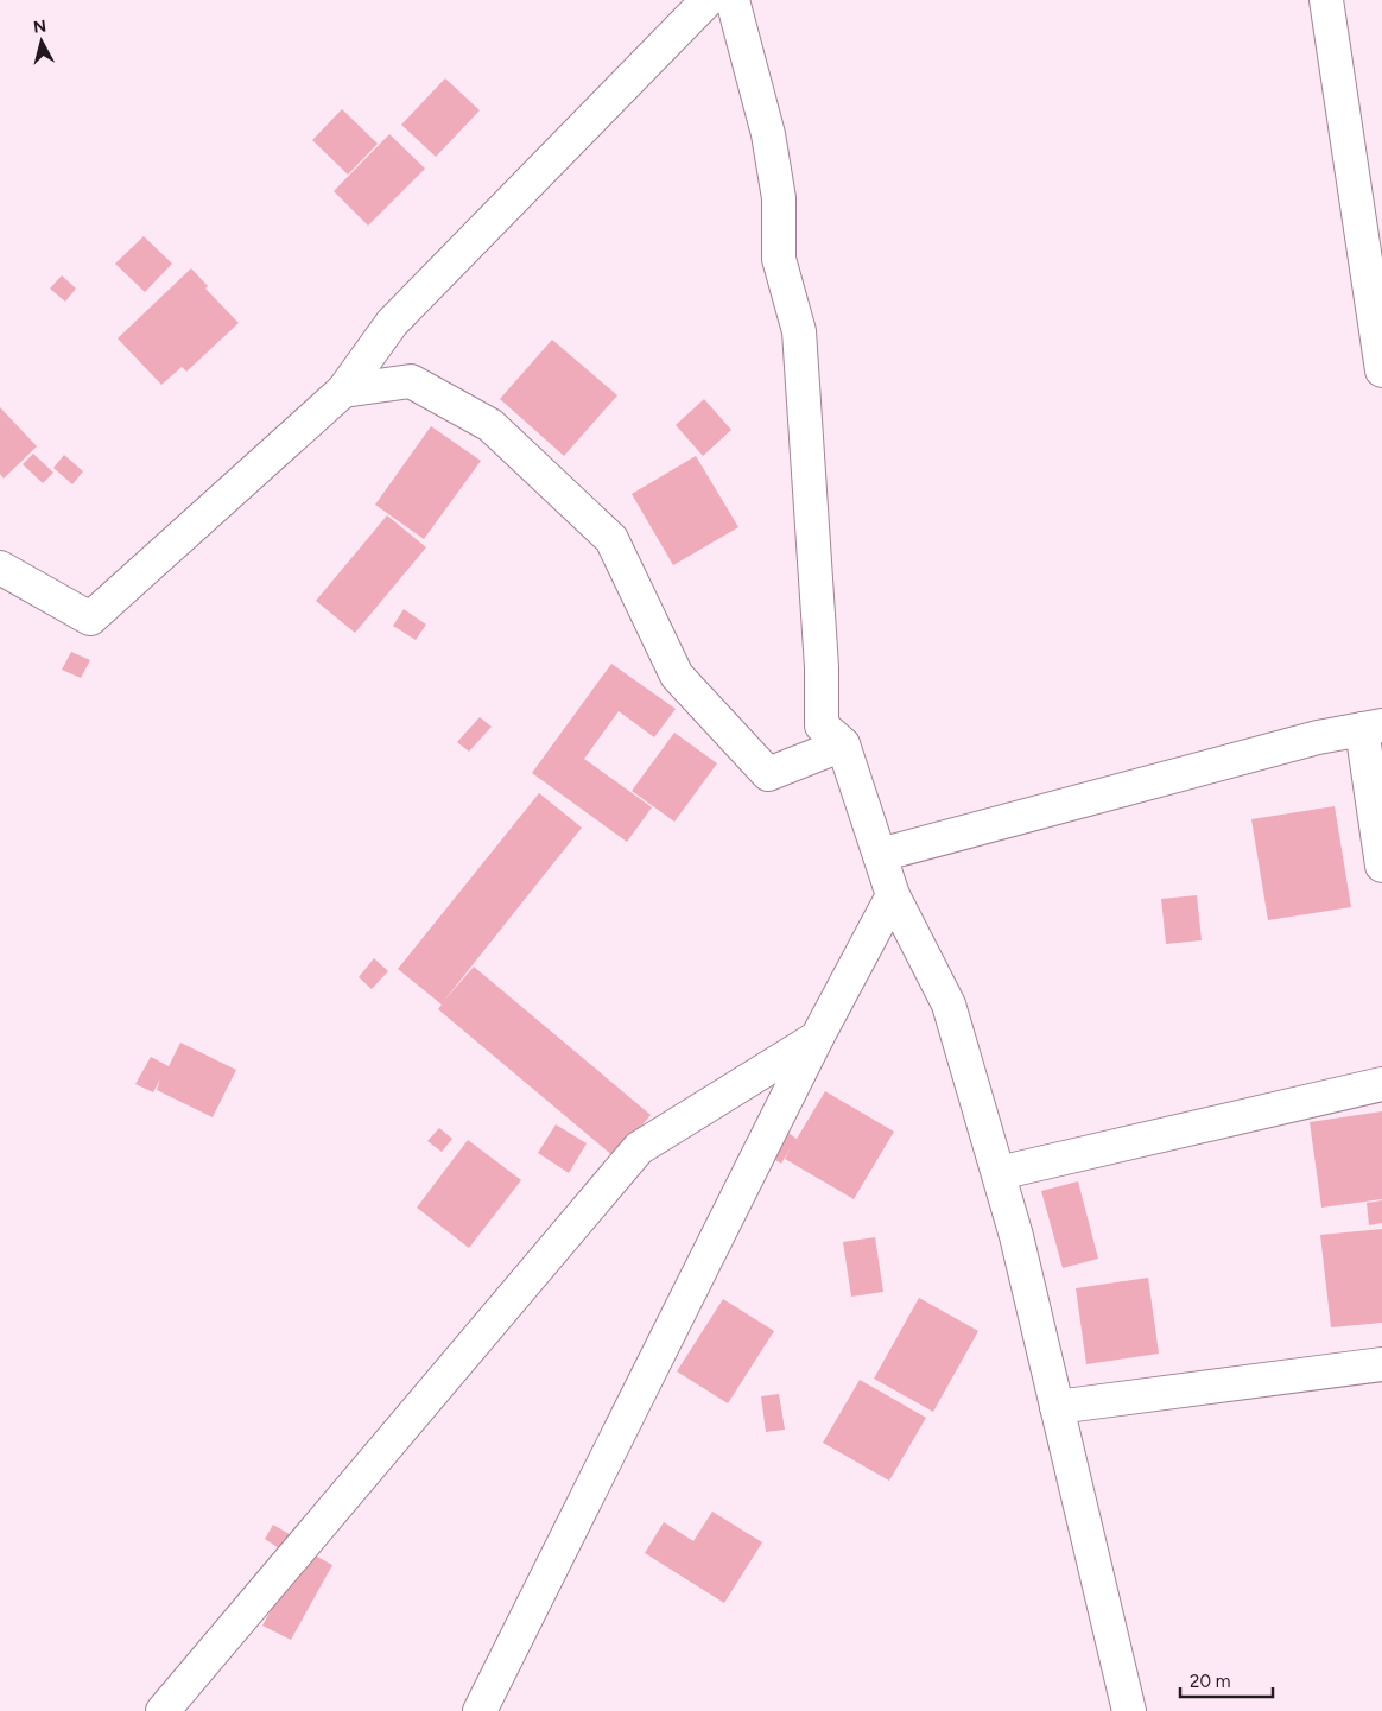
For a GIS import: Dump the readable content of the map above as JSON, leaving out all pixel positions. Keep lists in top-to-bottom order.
{
  "scale_bar": "20 m",
  "north": "top"
}
